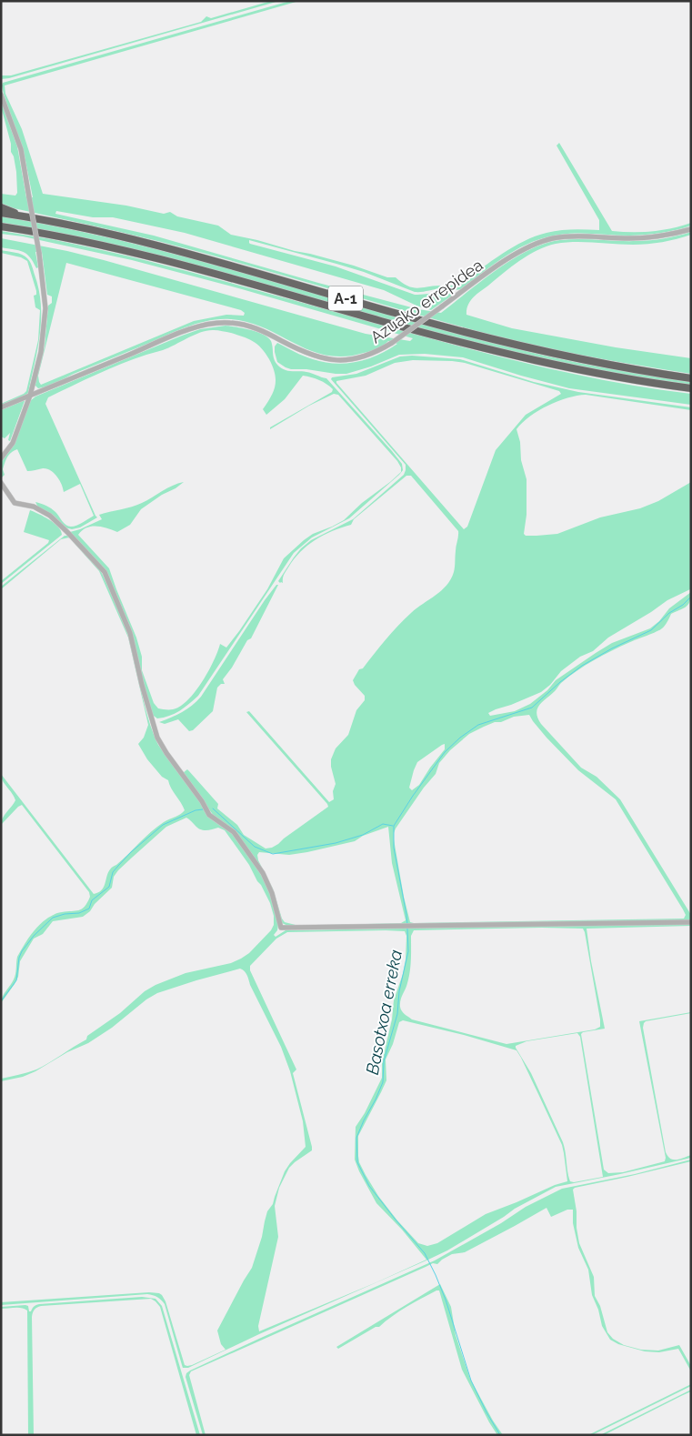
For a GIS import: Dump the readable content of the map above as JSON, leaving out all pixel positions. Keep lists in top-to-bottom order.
{
  "streets": {
    "highway": ["A-1"],
    "street": ["Azuako errepidea"]
  },
  "water": ["Basotxoa erreka"]
}
